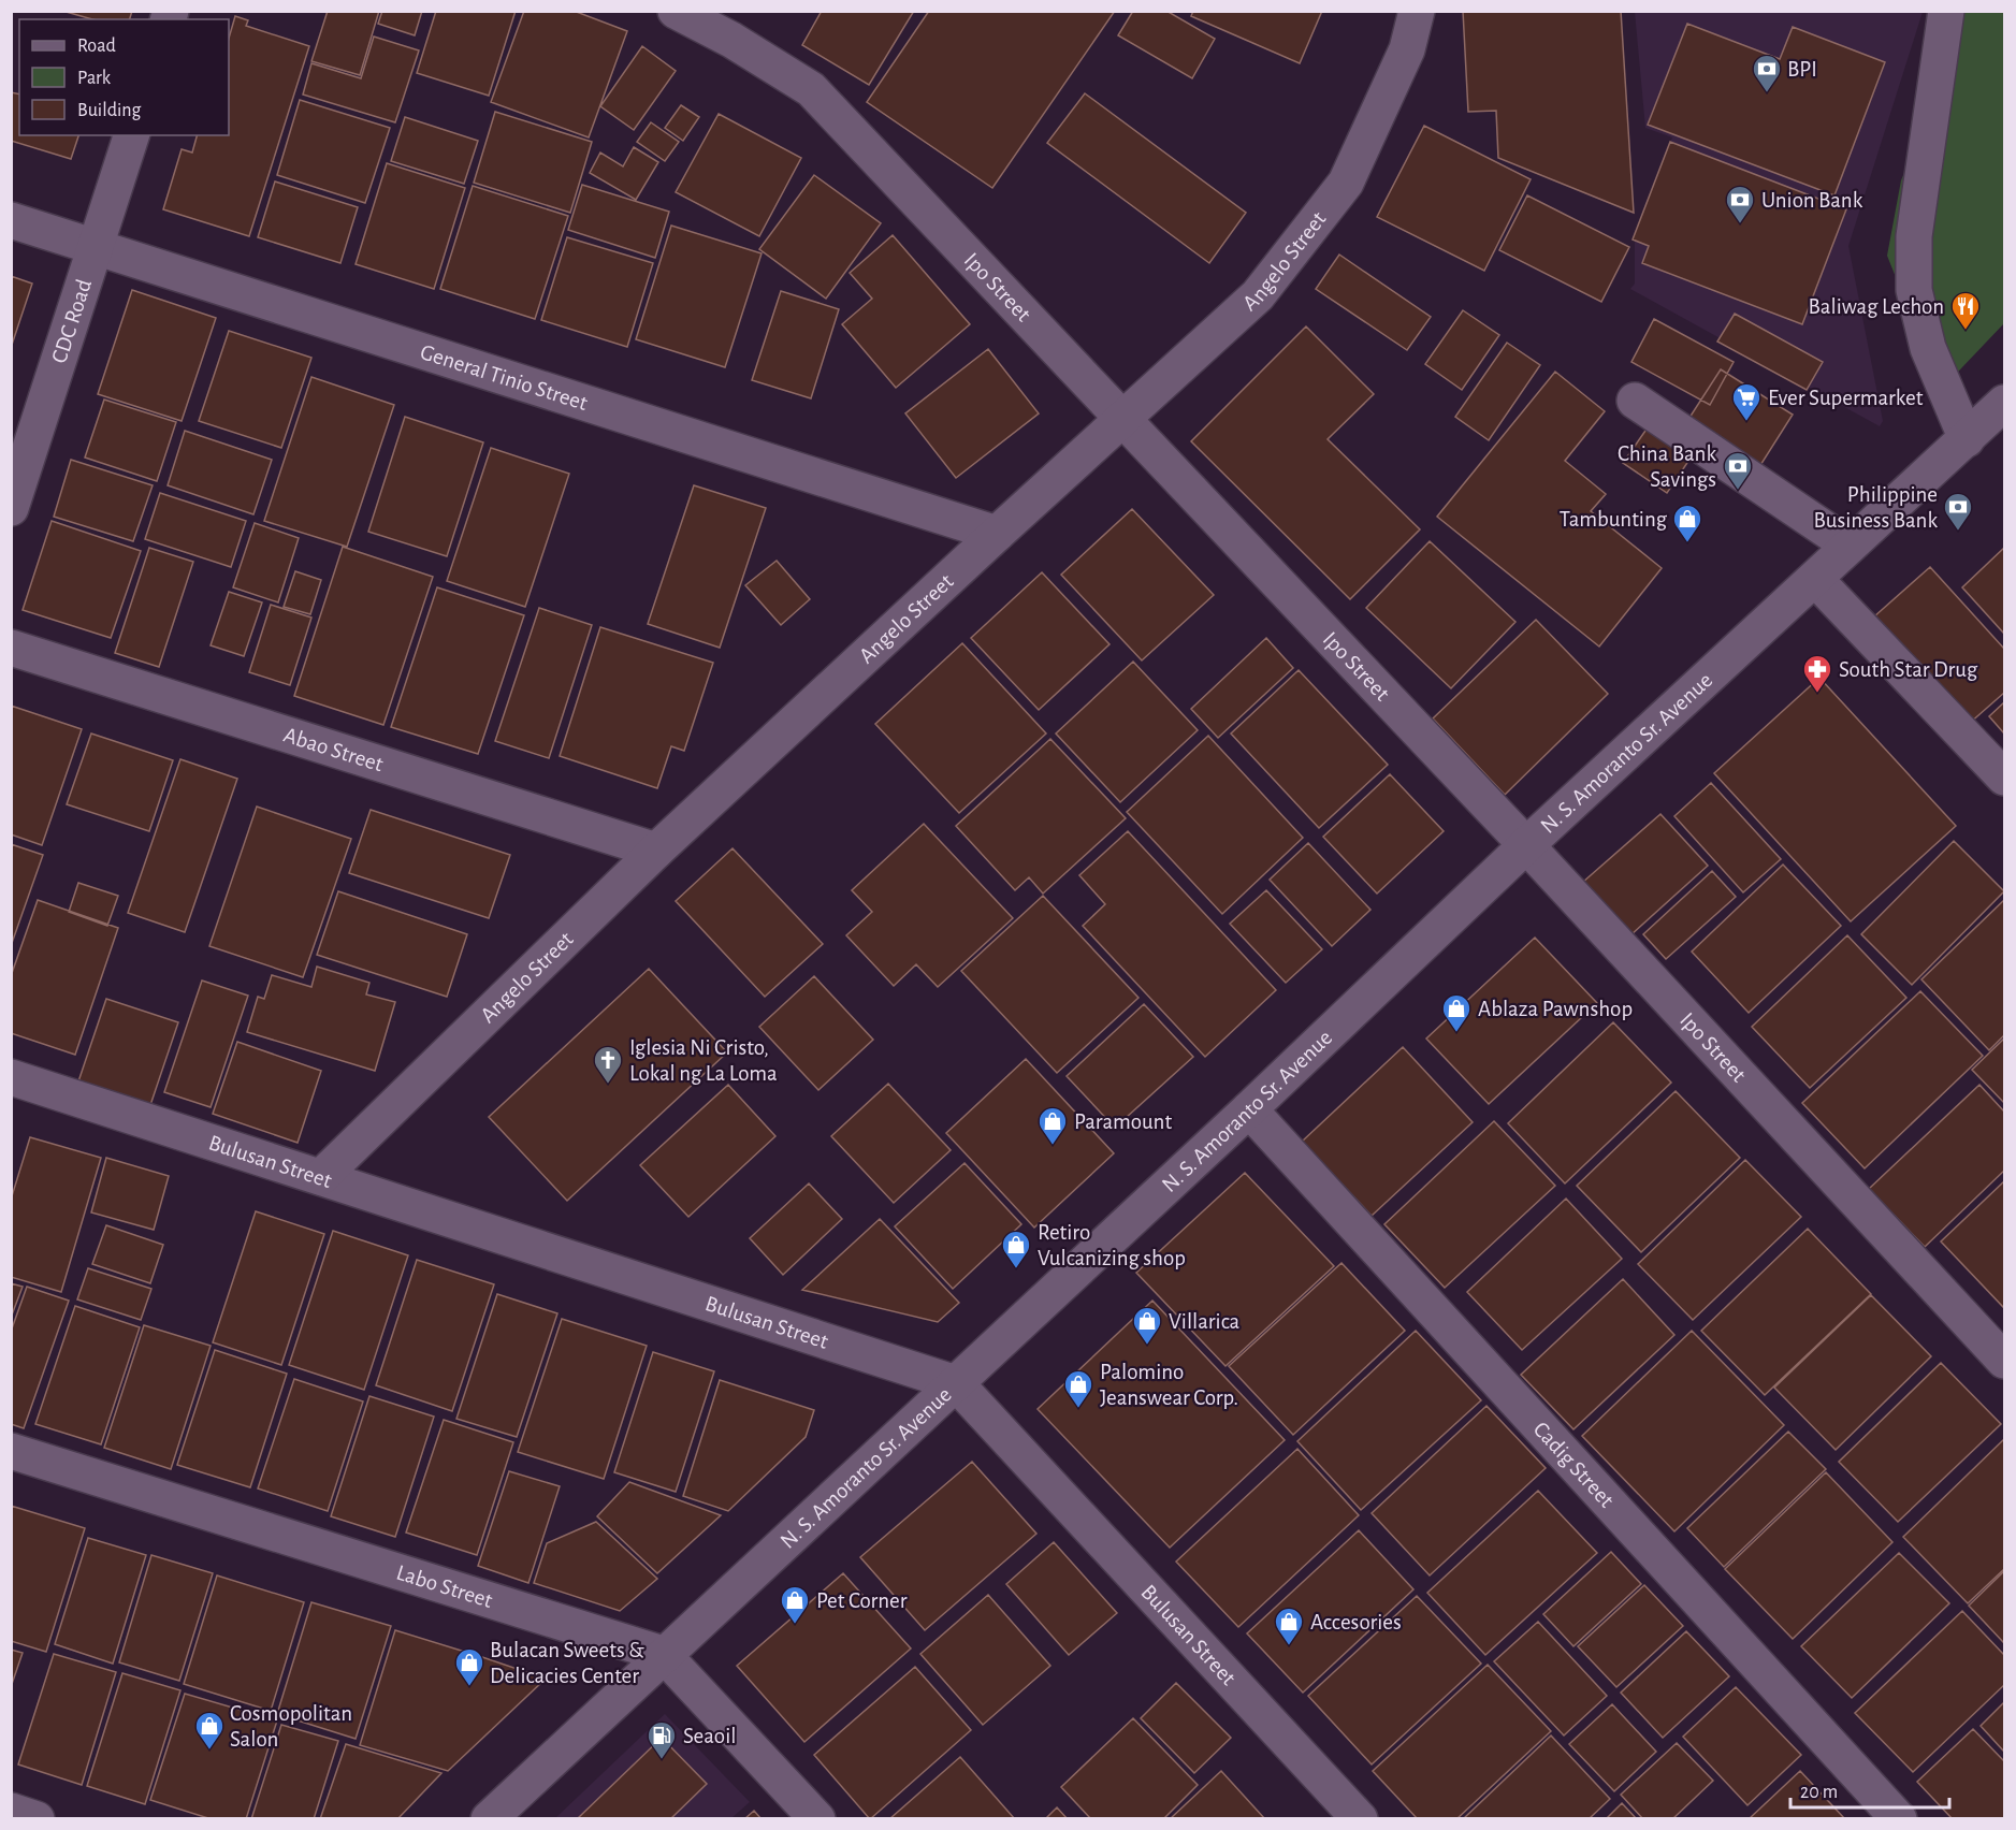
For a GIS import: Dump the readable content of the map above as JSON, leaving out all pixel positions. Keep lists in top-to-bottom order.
{
  "streets": {
    "street": [
      "Angelo Street",
      "Ipo Street",
      "CDC Road",
      "General Tinio Street",
      "Abao Street",
      "N. S. Amoranto Sr. Avenue",
      "Bulusan Street",
      "Cadig Street",
      "Labo Street"
    ]
  },
  "crossings": [
    ["Angelo Street", "Ipo Street"],
    ["Angelo Street", "General Tinio Street"],
    ["Angelo Street", "Abao Street"],
    ["Angelo Street", "Bulusan Street"],
    ["Ipo Street", "N. S. Amoranto Sr. Avenue"],
    ["CDC Road", "General Tinio Street"],
    ["N. S. Amoranto Sr. Avenue", "Bulusan Street"],
    ["N. S. Amoranto Sr. Avenue", "Cadig Street"],
    ["N. S. Amoranto Sr. Avenue", "Labo Street"]
  ],
  "places": {
    "bank": [
      "BPI",
      "Union Bank",
      "China Bank Savings",
      "Philippine Business Bank"
    ],
    "restaurant": ["Baliwag Lechon"],
    "supermarket": ["Ever Supermarket"],
    "shop": [
      "Tambunting",
      "Ablaza Pawnshop",
      "Paramount",
      "Retiro Vulcanizing shop",
      "Villarica",
      "Palomino Jeanswear Corp.",
      "Pet Corner",
      "Accesories",
      "Bulacan Sweets & Delicacies Center",
      "Cosmopolitan Salon"
    ],
    "pharmacy": ["South Star Drug"],
    "church": ["Iglesia Ni Cristo, Lokal ng La Loma"],
    "fuel station": ["Seaoil"]
  },
  "legend": ["Road", "Park", "Building"],
  "scale_bar": "20 m"
}
